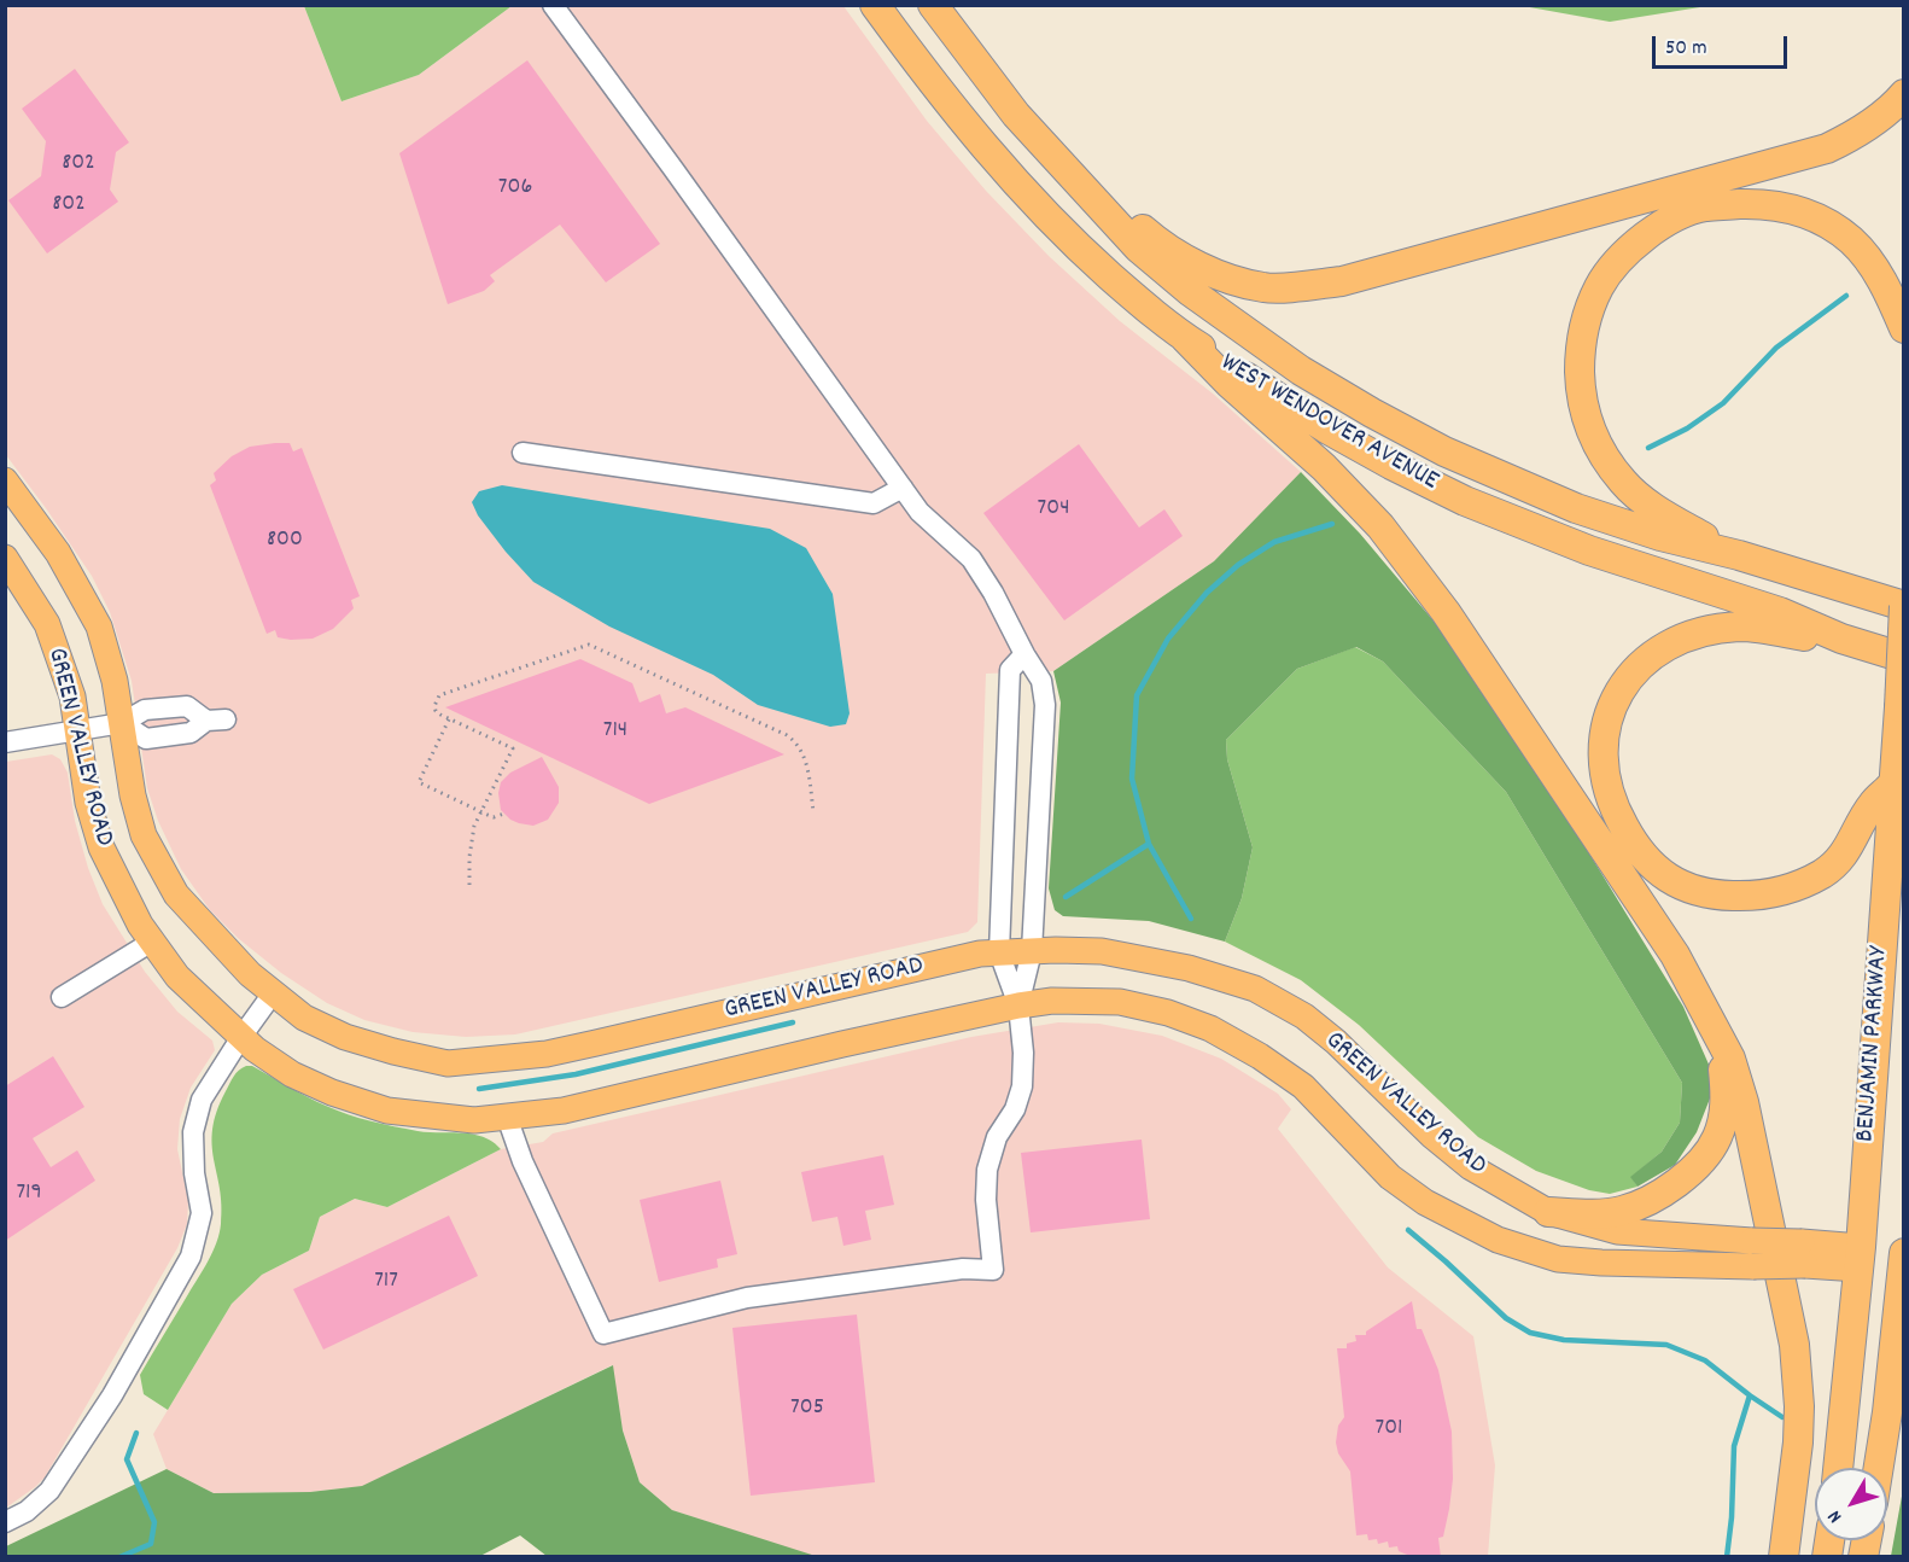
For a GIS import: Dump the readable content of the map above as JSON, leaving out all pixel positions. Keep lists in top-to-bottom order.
{
  "streets": {
    "highway": ["WEST WENDOVER AVENUE", "GREEN VALLEY ROAD", "BENJAMIN PARKWAY"]
  },
  "crossings": [
    ["WEST WENDOVER AVENUE", "BENJAMIN PARKWAY"],
    ["GREEN VALLEY ROAD", "BENJAMIN PARKWAY"]
  ],
  "house_numbers": [
    "802",
    "706",
    "802",
    "704",
    "800",
    "714",
    "719",
    "717",
    "705",
    "701"
  ],
  "scale_bar": "50 m",
  "north": "bottom left"
}
